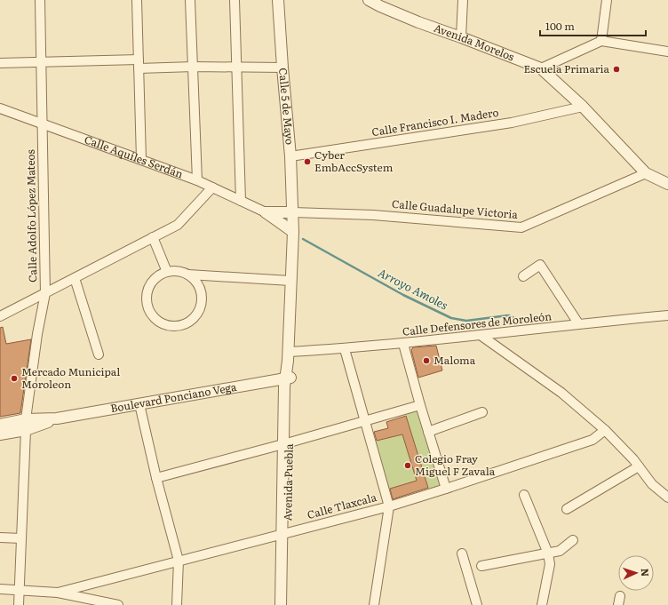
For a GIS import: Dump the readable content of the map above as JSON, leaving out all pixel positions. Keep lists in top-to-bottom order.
{
  "streets": {
    "street": [
      "Avenida Morelos",
      "Calle 5 de Mayo",
      "Calle Francisco I. Madero",
      "Calle Aquiles Serdán",
      "Calle Guadalupe Victoria",
      "Calle Adolfo López Mateos",
      "Calle Defensores de Moroleón",
      "Boulevard Ponciano Vega",
      "Avenida Puebla",
      "Calle Tlaxcala"
    ]
  },
  "crossings": [
    ["Avenida Morelos", "Calle Francisco I. Madero"],
    ["Avenida Morelos", "Calle Guadalupe Victoria"],
    ["Calle 5 de Mayo", "Calle Francisco I. Madero"],
    ["Calle 5 de Mayo", "Calle Aquiles Serdán"],
    ["Calle 5 de Mayo", "Calle Guadalupe Victoria"],
    ["Calle 5 de Mayo", "Avenida Puebla"],
    ["Calle Aquiles Serdán", "Calle Guadalupe Victoria"],
    ["Calle Aquiles Serdán", "Calle Adolfo López Mateos"],
    ["Calle Aquiles Serdán", "Avenida Puebla"],
    ["Calle Guadalupe Victoria", "Avenida Puebla"],
    ["Calle Adolfo López Mateos", "Boulevard Ponciano Vega"],
    ["Calle Defensores de Moroleón", "Avenida Puebla"],
    ["Boulevard Ponciano Vega", "Avenida Puebla"],
    ["Avenida Puebla", "Calle Tlaxcala"]
  ],
  "water": ["Arroyo Amoles"],
  "places": [
    "Escuela Primaria",
    "Cyber EmbAccSystem",
    "Maloma",
    "Mercado Municipal Moroleon",
    "Colegio Fray Miguel F Zavala"
  ],
  "scale_bar": "100 m",
  "north": "right"
}
